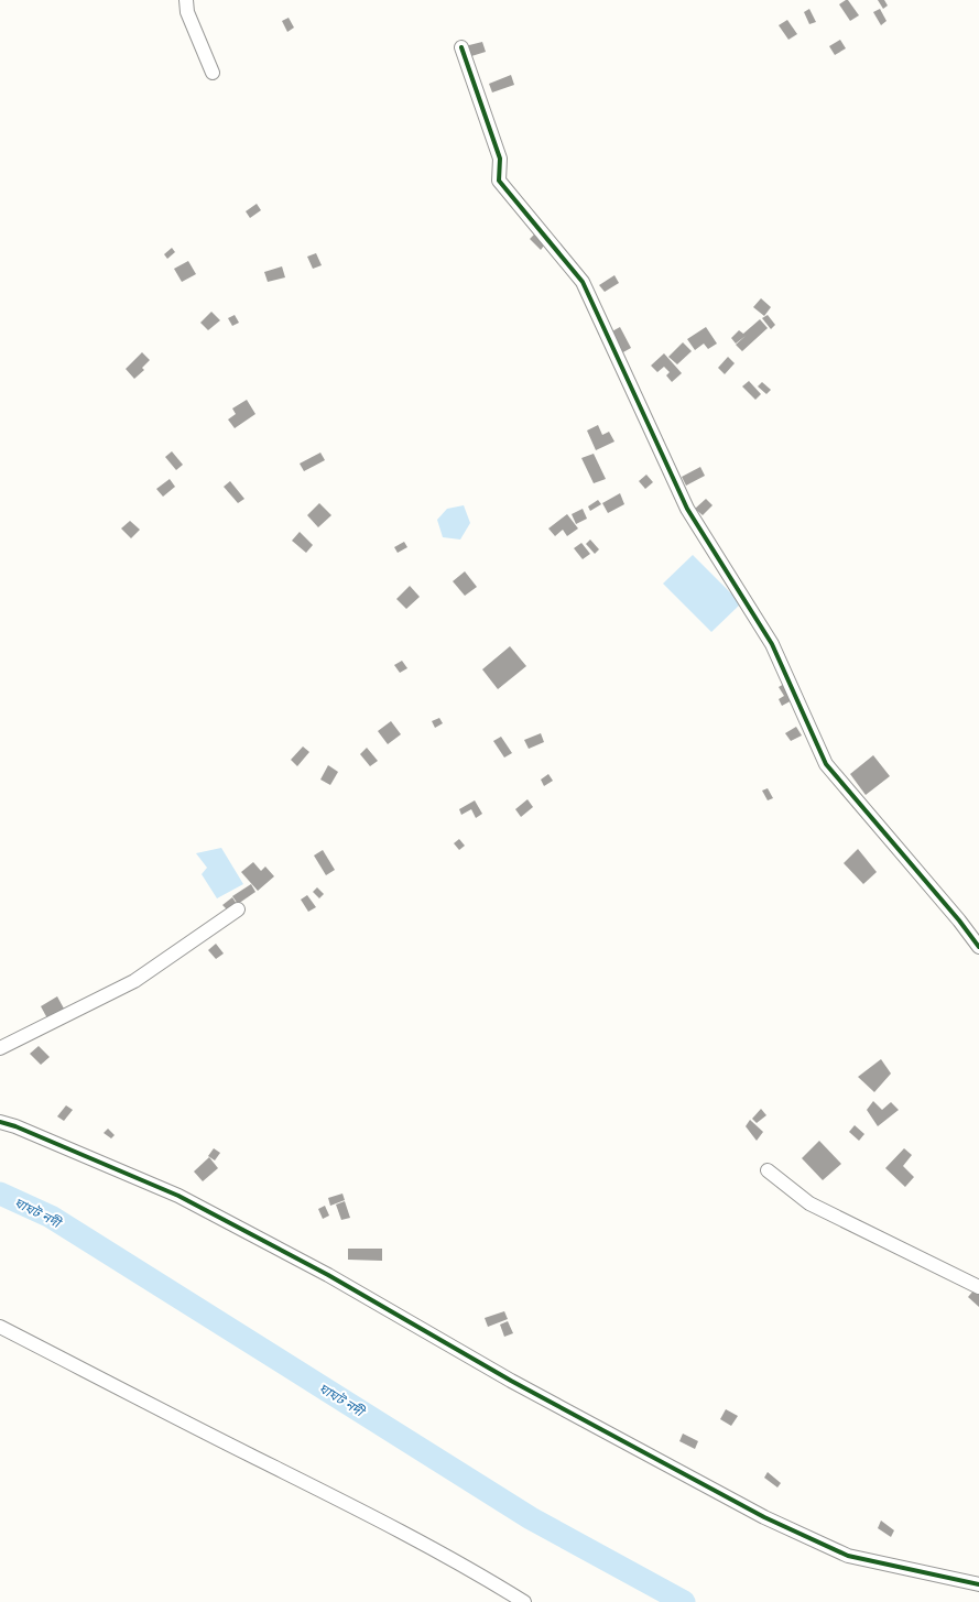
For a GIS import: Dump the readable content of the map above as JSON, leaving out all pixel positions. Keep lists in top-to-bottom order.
{
  "water": ["ঘাঘট নদী"]
}
